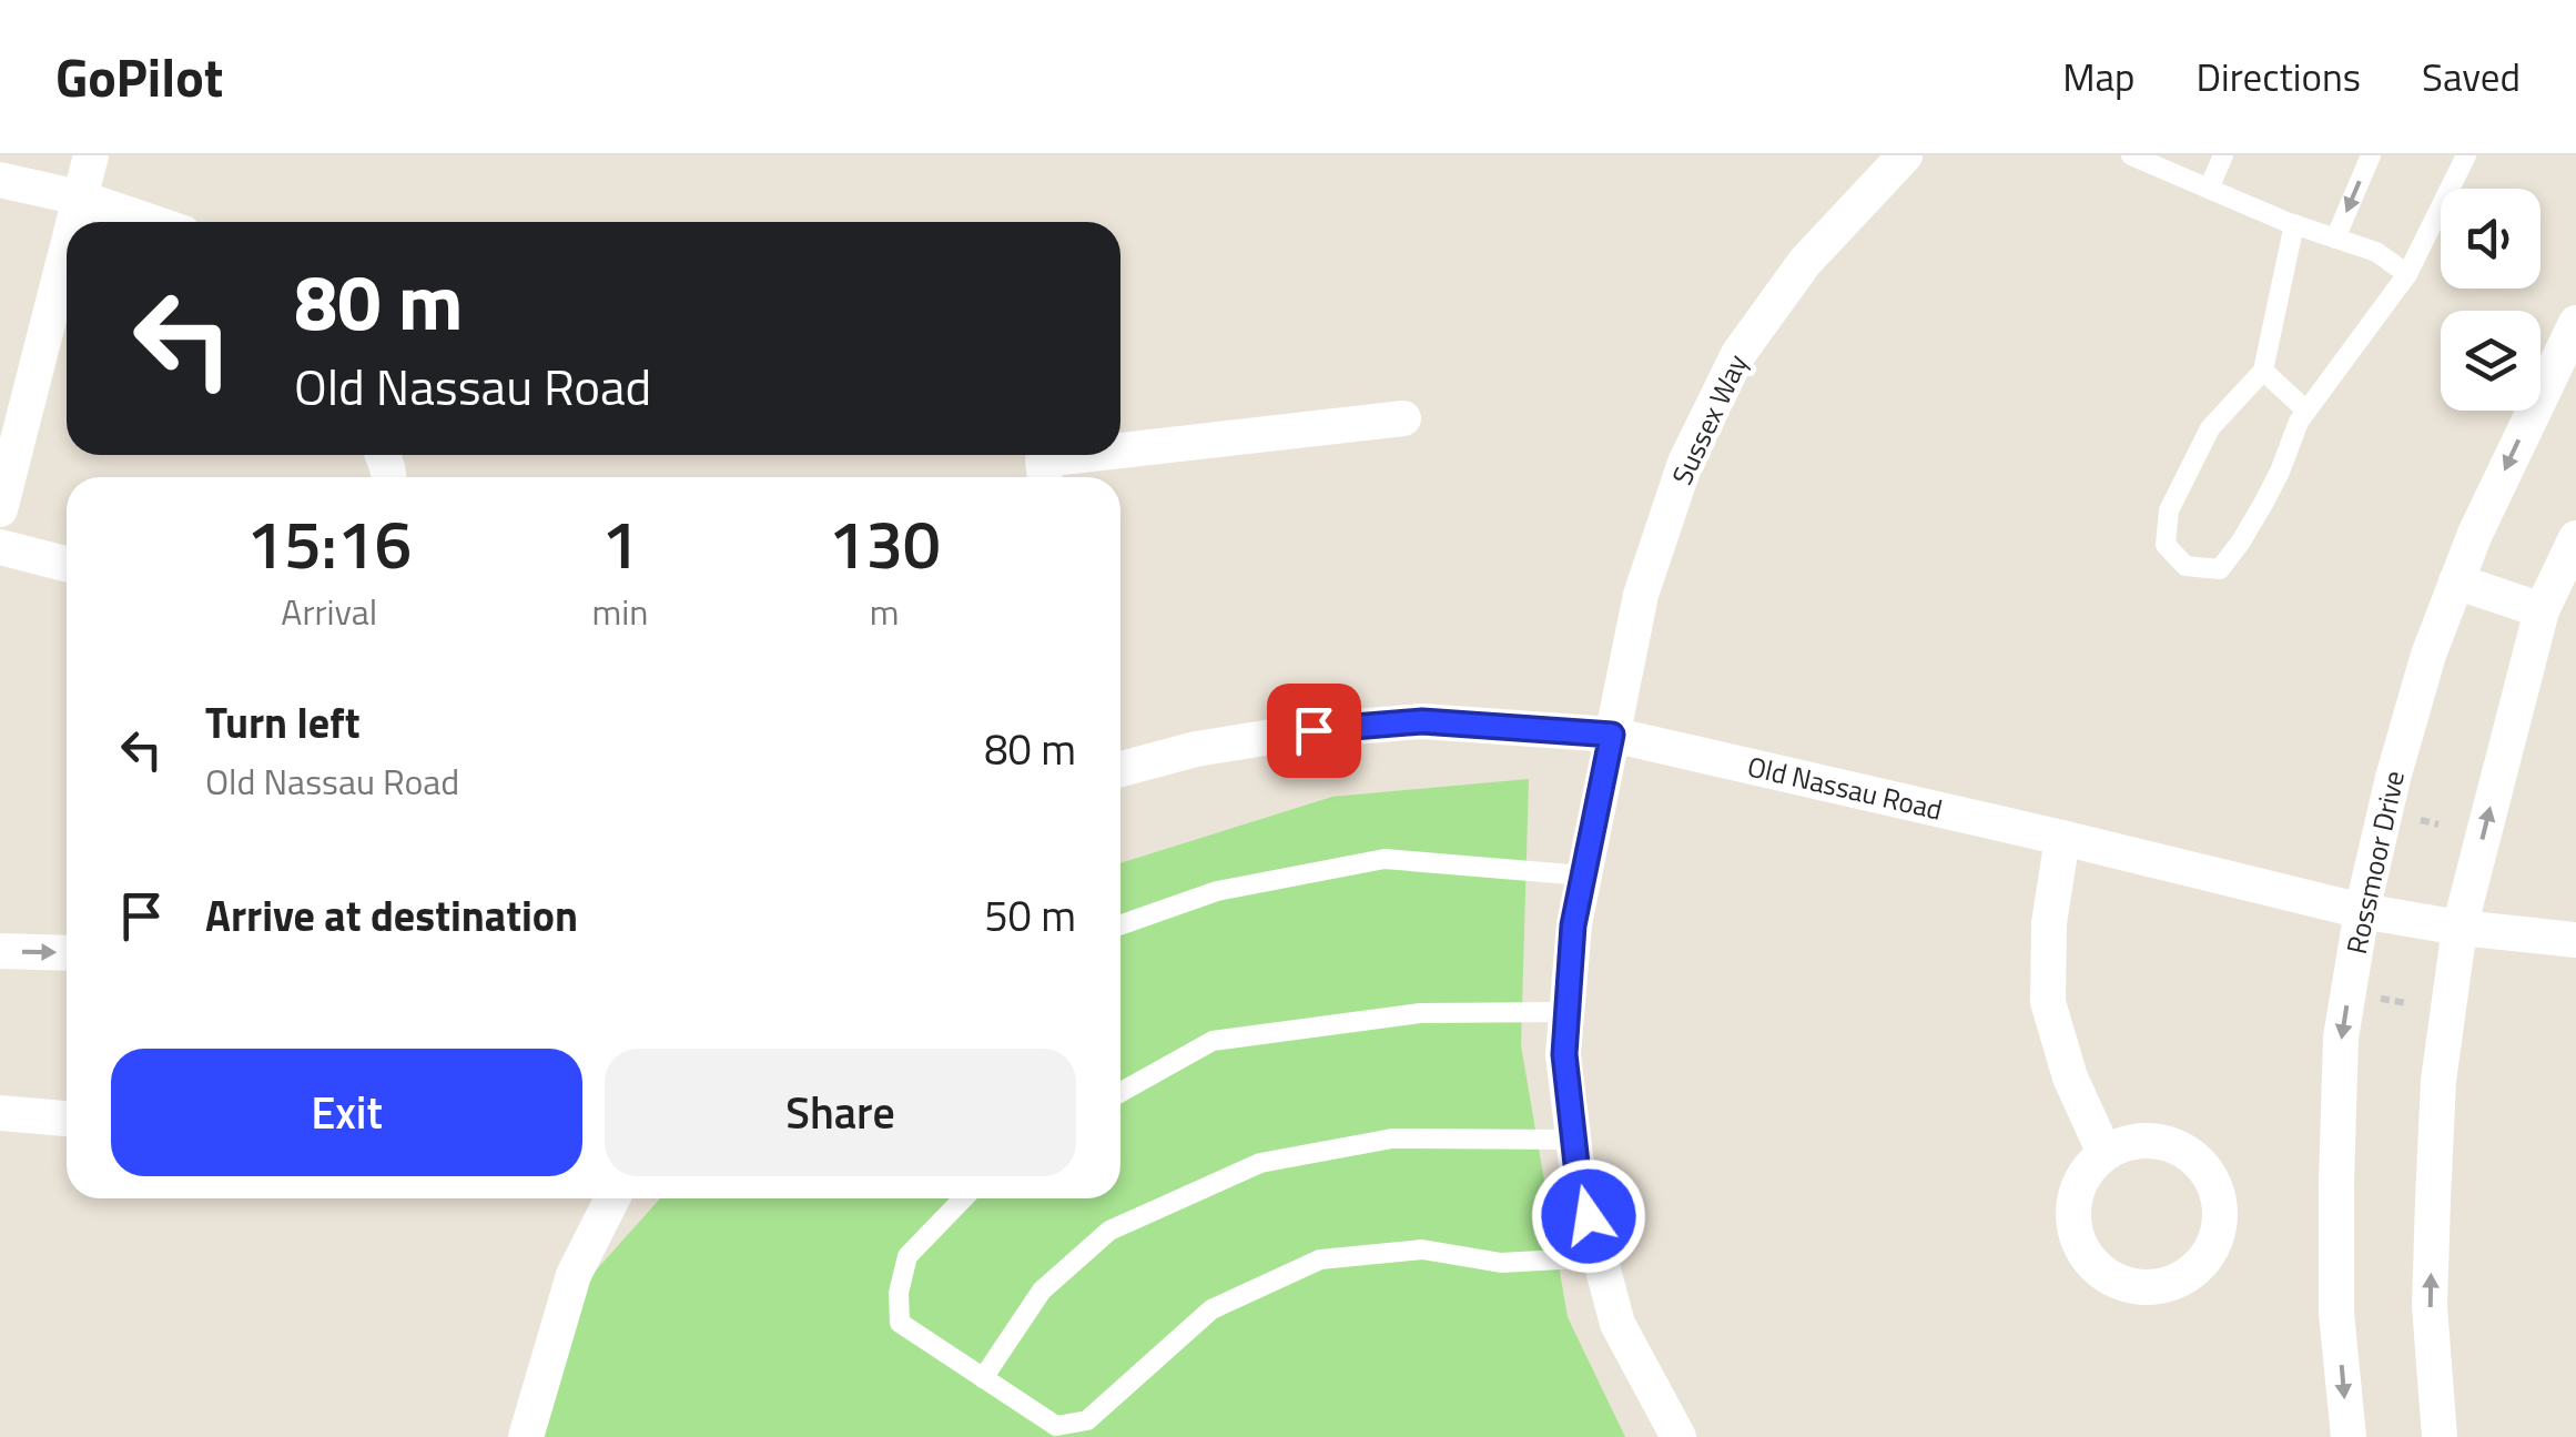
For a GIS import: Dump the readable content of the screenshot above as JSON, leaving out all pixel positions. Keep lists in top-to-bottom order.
{
  "streets": {
    "street": ["Sussex Way", "Old Nassau Road", "Rossmoor Drive"]
  },
  "crossings": [
    ["Sussex Way", "Old Nassau Road"],
    ["Old Nassau Road", "Rossmoor Drive"]
  ],
  "page": {
    "header": "GoPilot",
    "nav": ["Map", "Directions", "Saved"],
    "turn": ["80 m", "Old Nassau Road"],
    "eta": [
      "15:16",
      "Arrival",
      "1",
      "min",
      "130",
      "m"
    ],
    "list": [
      {
        "name": "Turn left",
        "note": "Old Nassau Road",
        "value": "80 m"
      },
      {
        "name": "Arrive at destination",
        "value": "50 m"
      }
    ],
    "buttons": ["Exit", "Share"]
  }
}
